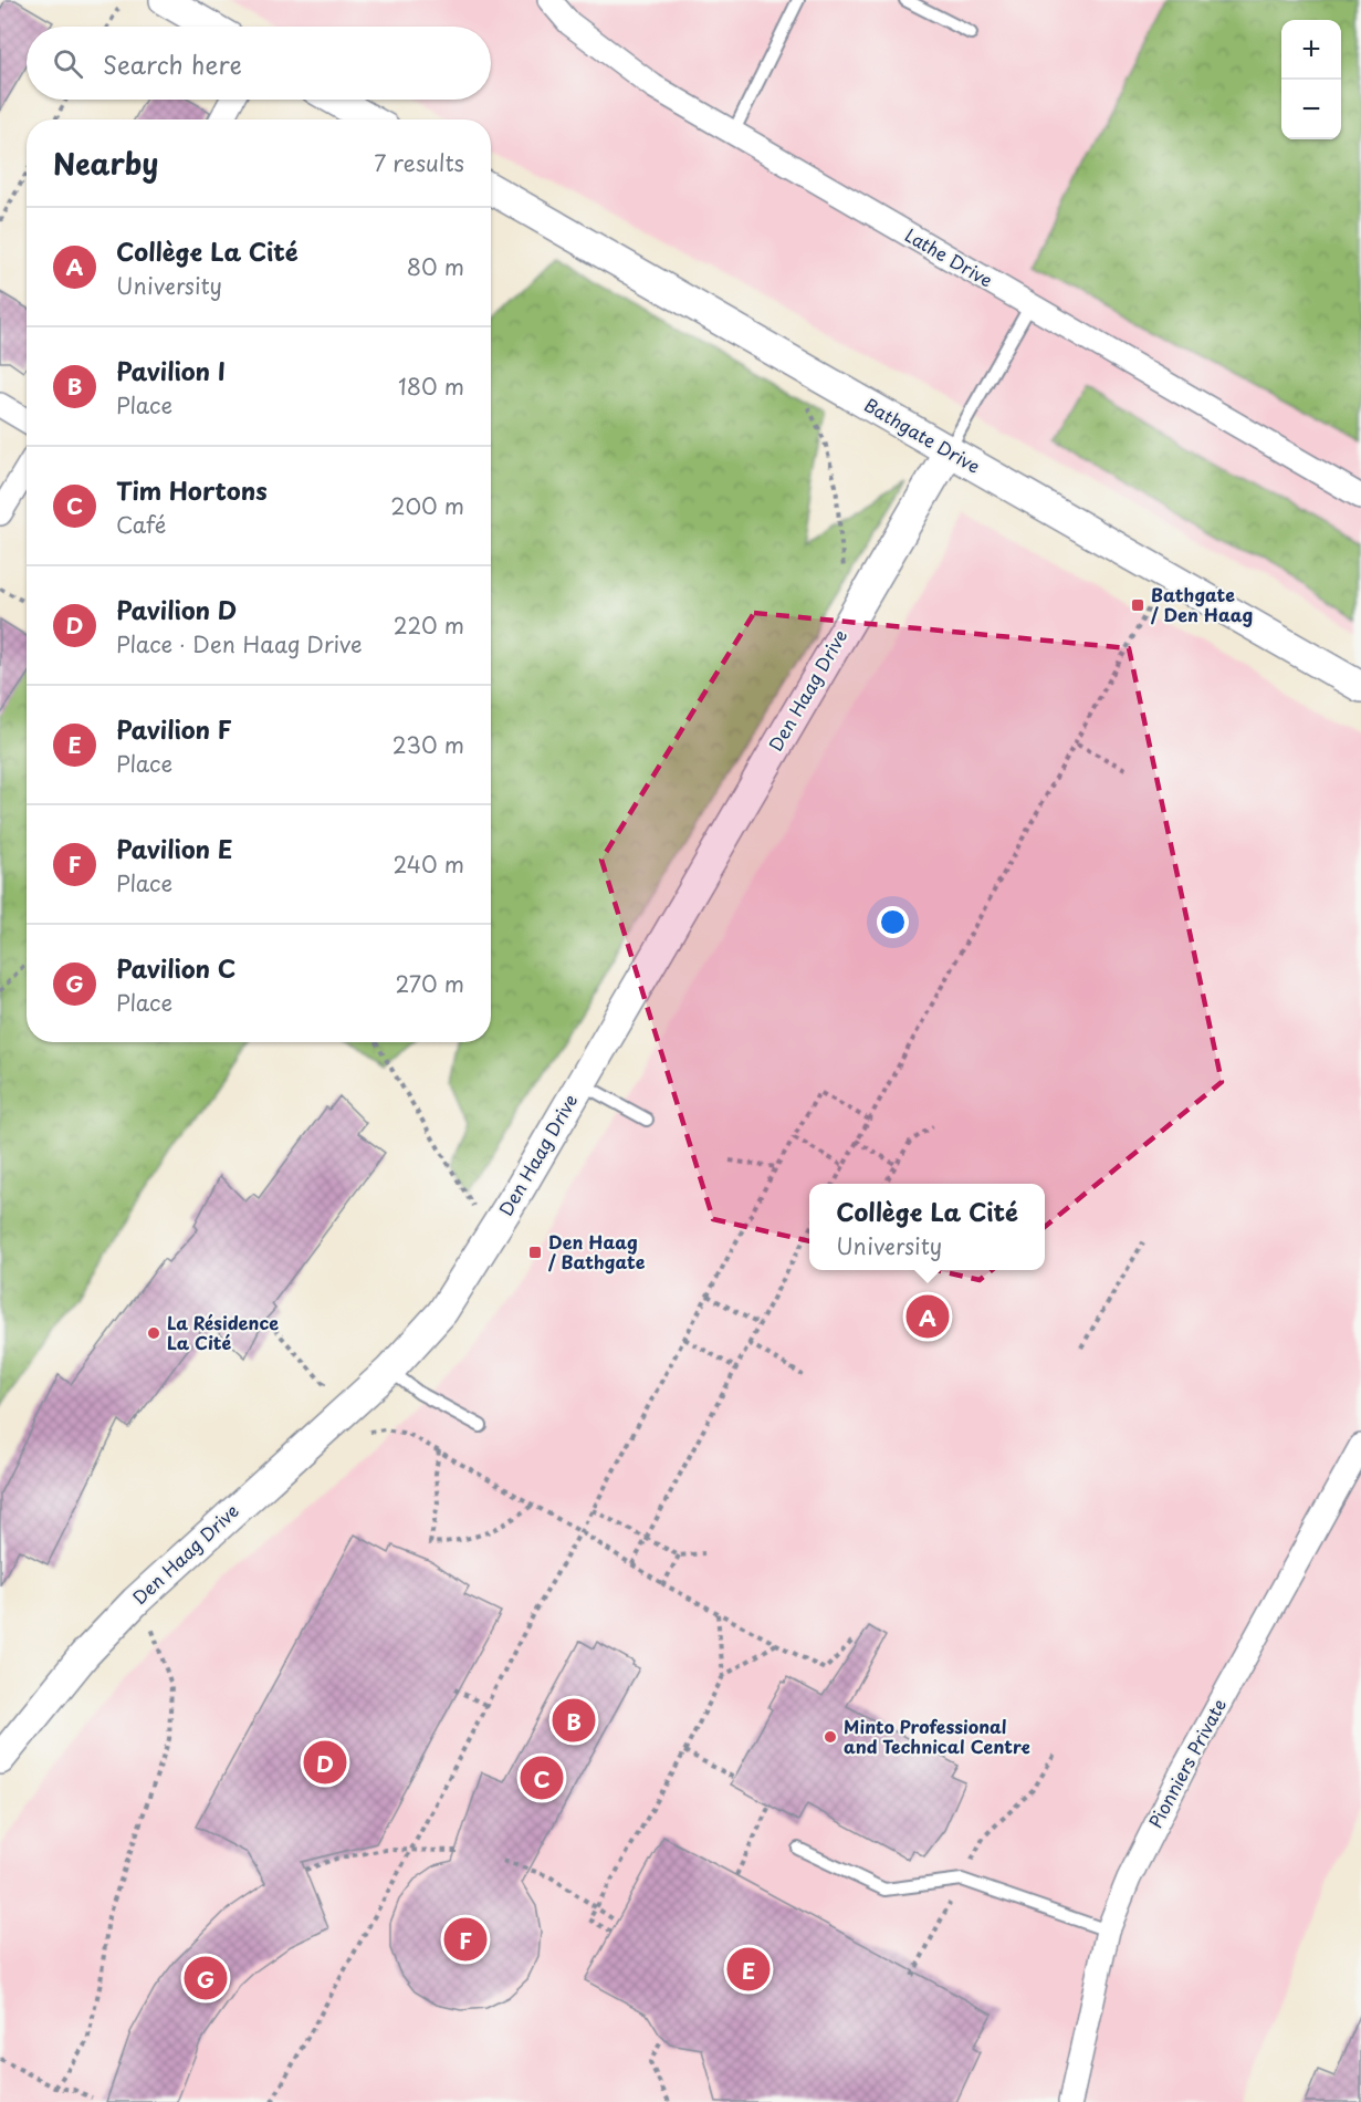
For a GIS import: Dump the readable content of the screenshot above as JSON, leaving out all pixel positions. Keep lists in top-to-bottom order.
{
  "streets": {
    "street": [
      "Lathe Drive",
      "Bathgate Drive",
      "Den Haag Drive",
      "Pionniers Private"
    ]
  },
  "crossings": [
    ["Bathgate Drive", "Den Haag Drive"]
  ],
  "places": {
    "transit": ["Bathgate / Den Haag", "Den Haag / Bathgate"],
    "other": ["La Résidence La Cité", "Minto Professional and Technical Centre"]
  },
  "page": {
    "map_buttons": ["+", "−"],
    "search": "Search here",
    "heading": ["Nearby", "7 results"],
    "list": [
      {
        "mark": "A",
        "name": "Collège La Cité",
        "note": "University",
        "value": "80 m"
      },
      {
        "mark": "B",
        "name": "Pavilion I",
        "note": "Place",
        "value": "180 m"
      },
      {
        "mark": "C",
        "name": "Tim Hortons",
        "note": "Café",
        "value": "200 m"
      },
      {
        "mark": "D",
        "name": "Pavilion D",
        "note": "Place · Den Haag Drive",
        "value": "220 m"
      },
      {
        "mark": "E",
        "name": "Pavilion F",
        "note": "Place",
        "value": "230 m"
      },
      {
        "mark": "F",
        "name": "Pavilion E",
        "note": "Place",
        "value": "240 m"
      },
      {
        "mark": "G",
        "name": "Pavilion C",
        "note": "Place",
        "value": "270 m"
      }
    ],
    "popup": ["Collège La Cité", "University"],
    "pins": [
      "A",
      "B",
      "D",
      "C",
      "F",
      "E",
      "G"
    ]
  }
}
